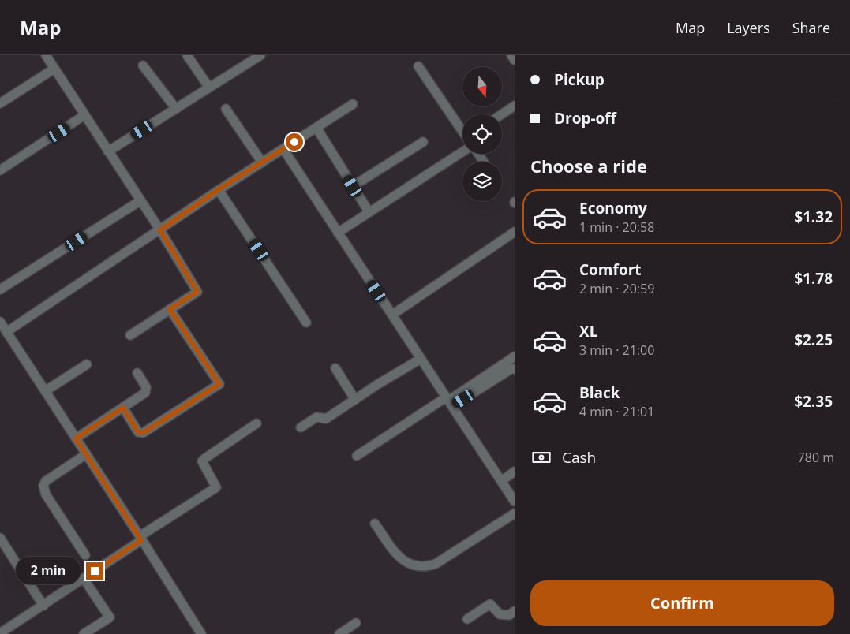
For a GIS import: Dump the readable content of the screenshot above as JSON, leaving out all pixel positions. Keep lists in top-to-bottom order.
{
  "north": "bottom",
  "page": {
    "header": "Map",
    "nav": ["Map", "Layers", "Share"],
    "banner": ["Pickup", "Drop-off"],
    "heading": "Choose a ride",
    "list": [
      {
        "name": "Economy",
        "note": "1 min · 20:58",
        "value": "$1.32"
      },
      {
        "name": "Comfort",
        "note": "2 min · 20:59",
        "value": "$1.78"
      },
      {
        "name": "XL",
        "note": "3 min · 21:00",
        "value": "$2.25"
      },
      {
        "name": "Black",
        "note": "4 min · 21:01",
        "value": "$2.35"
      }
    ],
    "pay": ["Cash", "780 m"],
    "bubble": "2 min",
    "buttons": "Confirm"
  }
}
